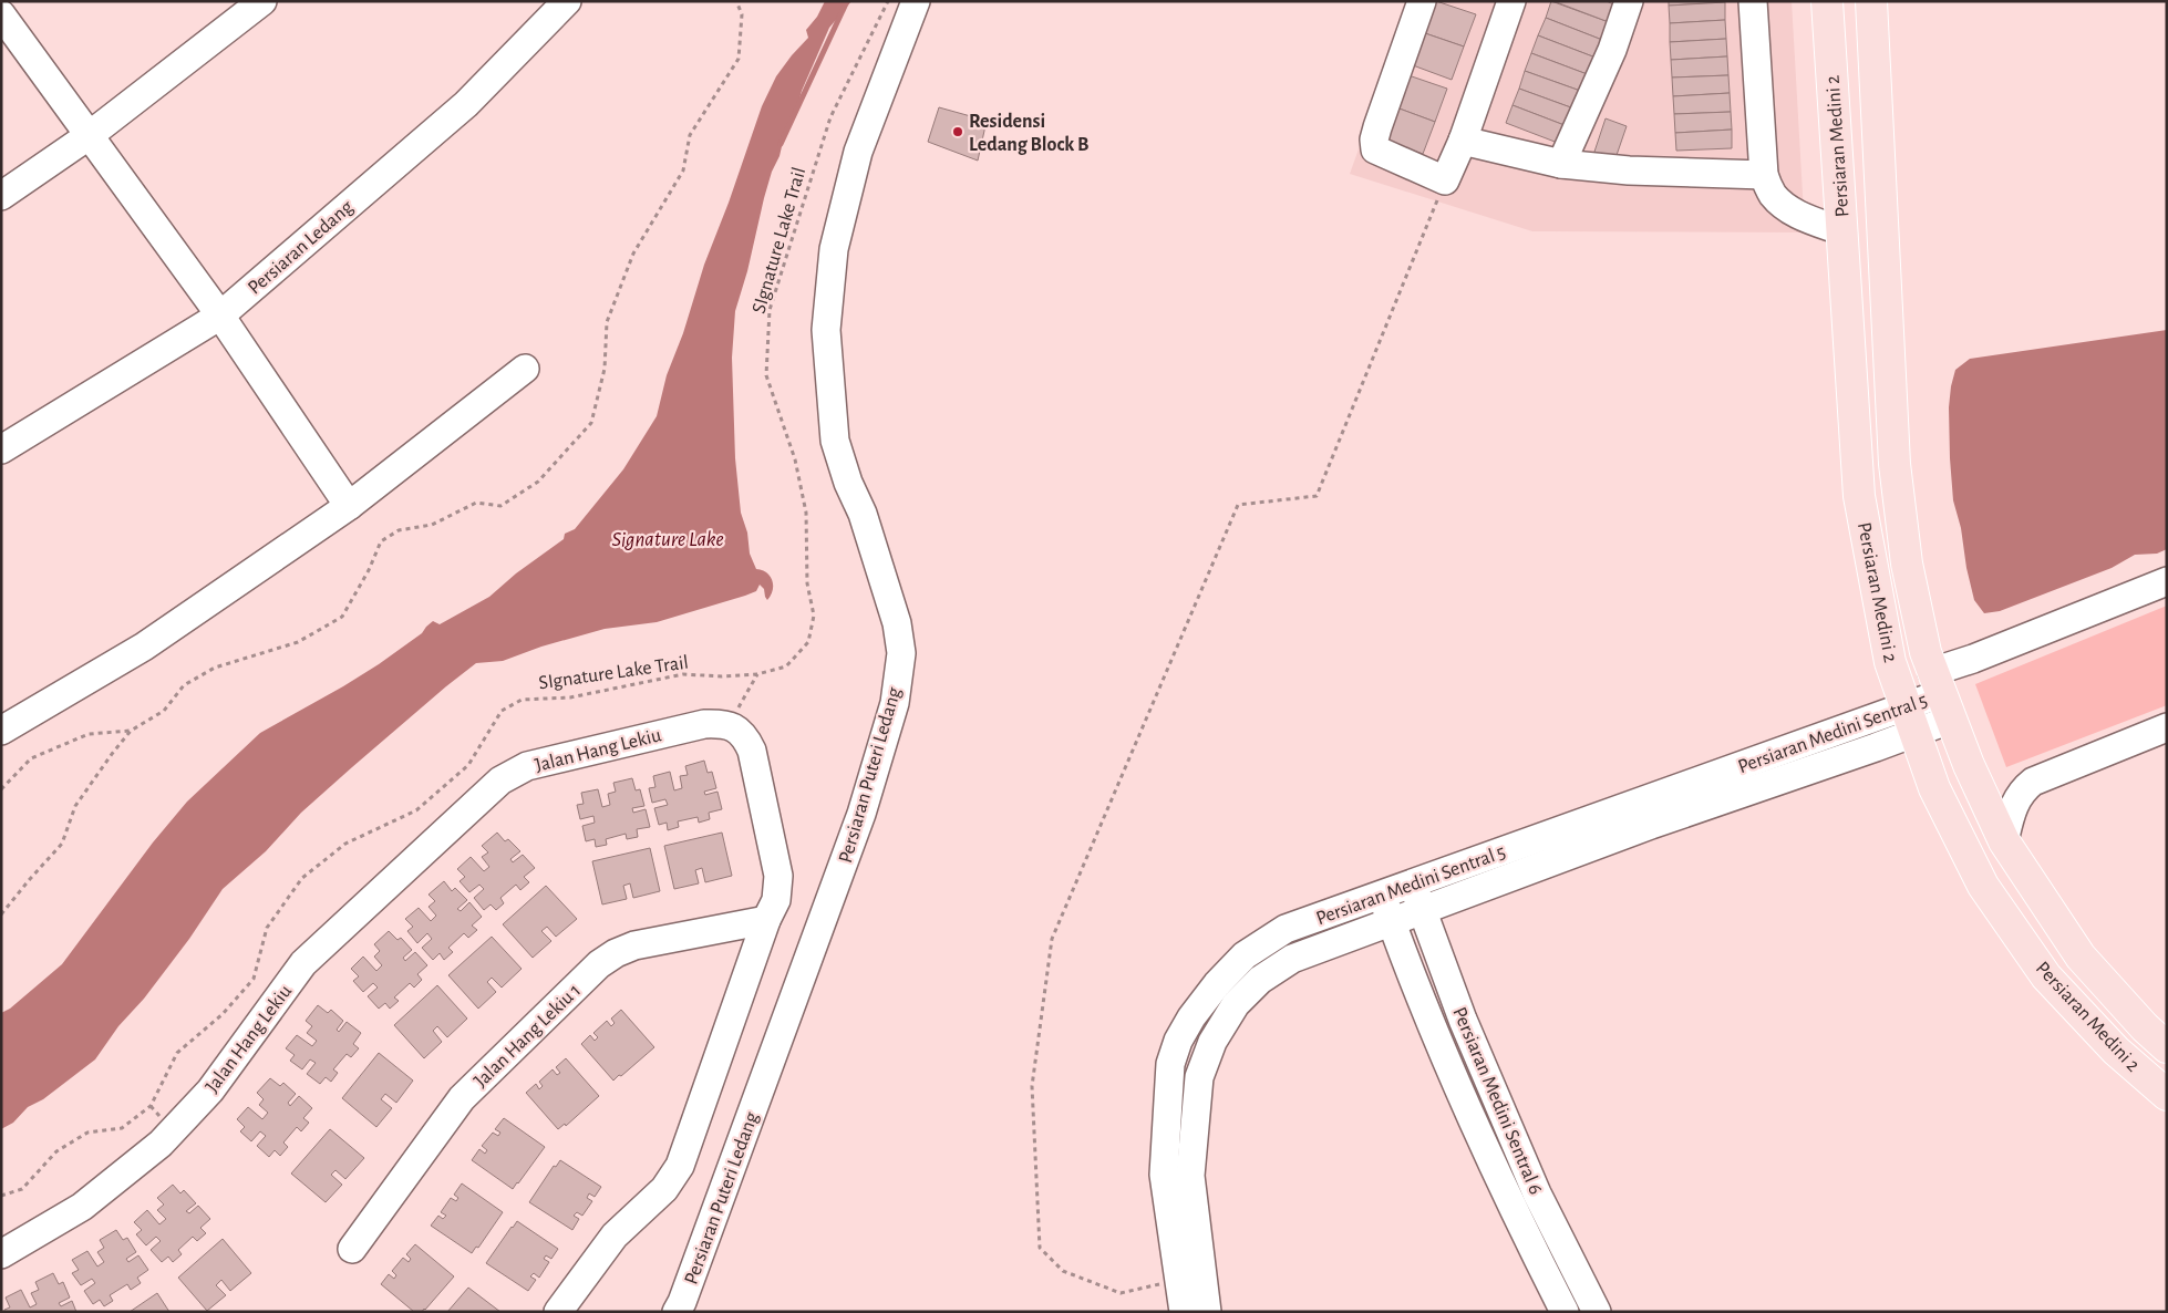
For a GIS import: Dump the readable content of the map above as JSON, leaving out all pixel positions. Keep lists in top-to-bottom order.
{
  "streets": {
    "main road": ["Persiaran Medini 2"],
    "street": [
      "Persiaran Ledang",
      "Persiaran Medini Sentral 5",
      "Jalan Hang Lekiu",
      "Persiaran Puteri Ledang",
      "Jalan Hang Lekiu 1",
      "Persiaran Medini Sentral 6"
    ],
    "path": ["SIgnature Lake Trail"]
  },
  "crossings": [
    ["Persiaran Medini 2", "Persiaran Medini Sentral 5"],
    ["Persiaran Medini Sentral 5", "Persiaran Medini Sentral 6"]
  ],
  "water": ["Signature Lake"],
  "places": ["Residensi Ledang Block B"]
}
